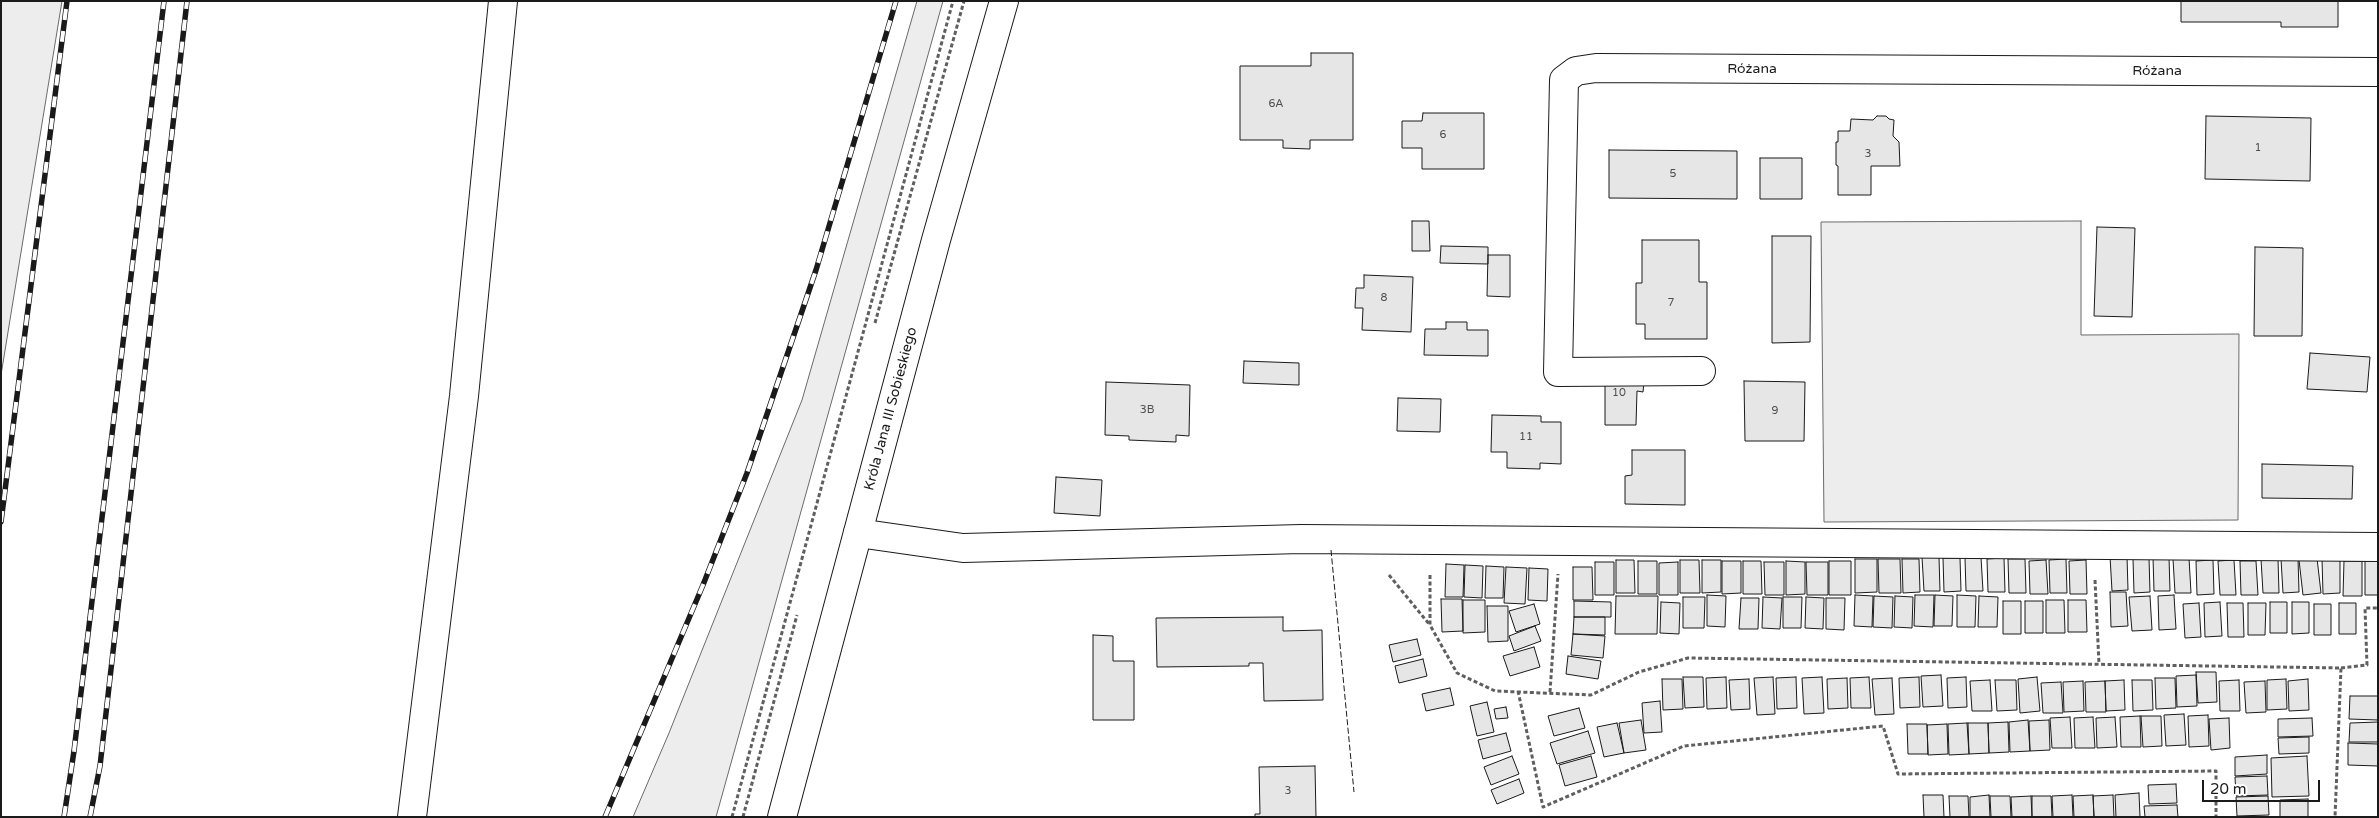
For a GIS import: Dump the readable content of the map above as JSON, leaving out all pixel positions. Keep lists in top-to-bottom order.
{
  "streets": {
    "street": ["Różana", "Króla Jana III Sobieskiego"]
  },
  "house_numbers": [
    "6A",
    "6",
    "1",
    "3",
    "5",
    "8",
    "7",
    "10",
    "3B",
    "9",
    "11",
    "3"
  ],
  "scale_bar": "20 m"
}
